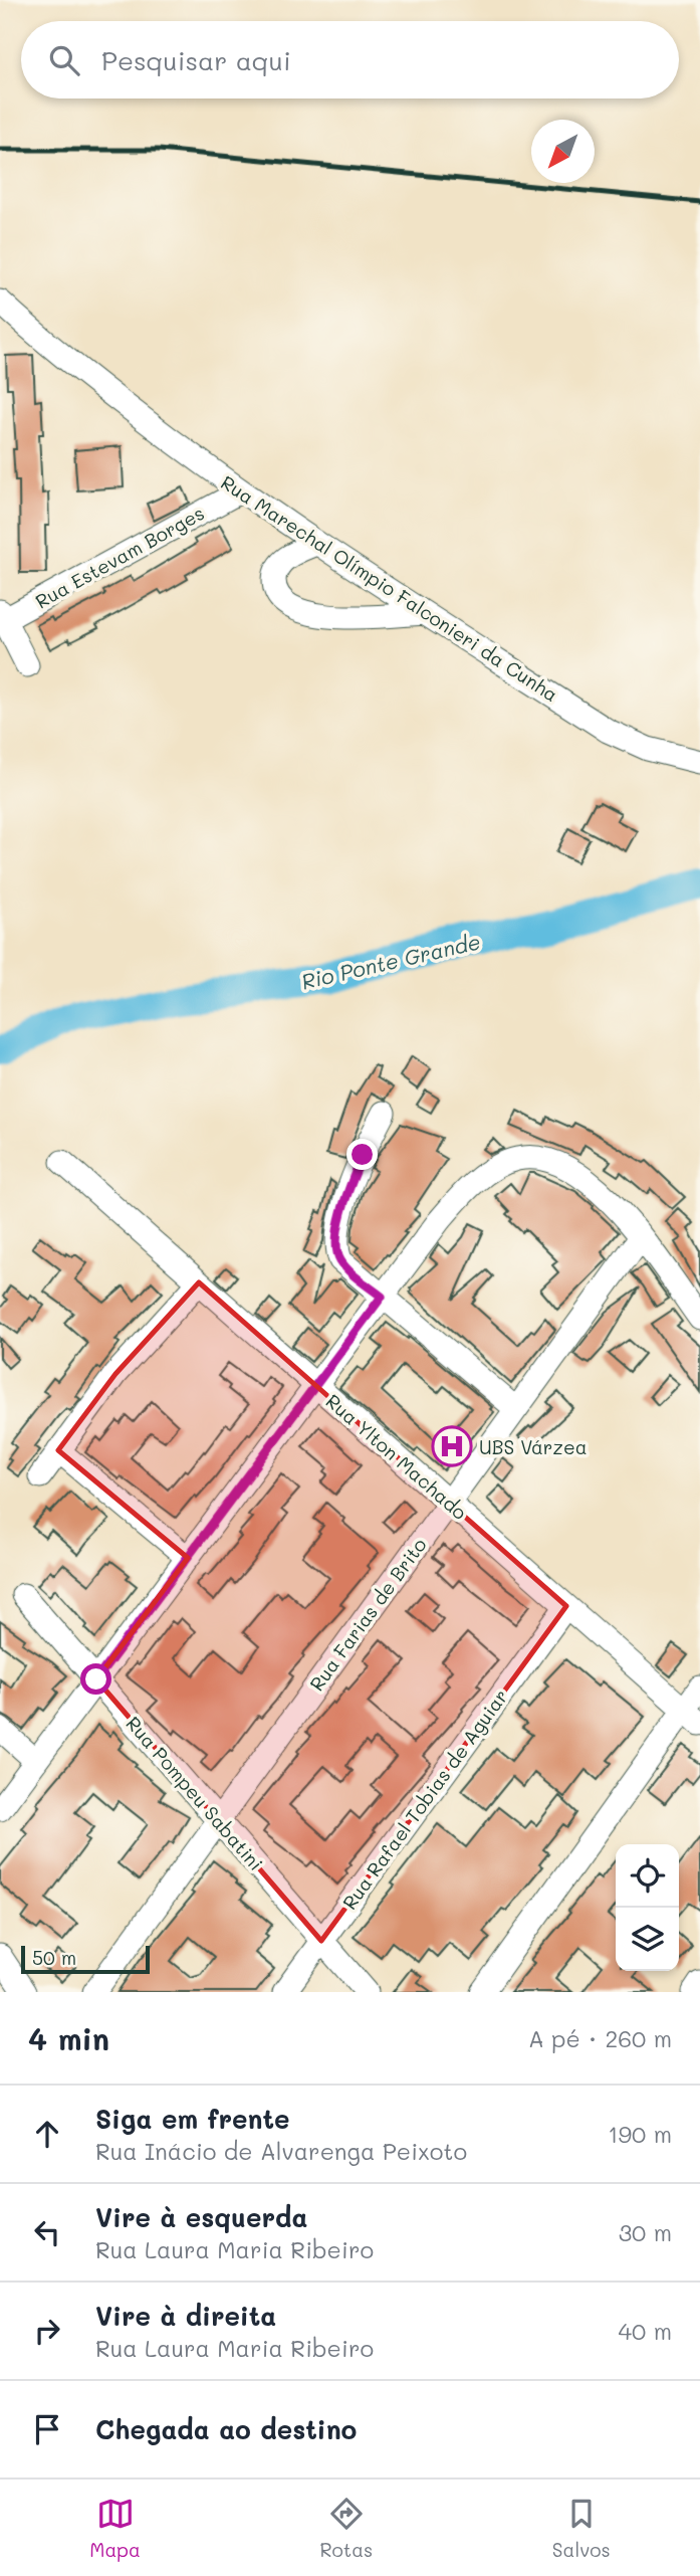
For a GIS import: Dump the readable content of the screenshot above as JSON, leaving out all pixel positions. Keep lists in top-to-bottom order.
{
  "streets": {
    "street": [
      "Rua Estevam Borges",
      "Rua Marechal Olímpio Falconieri da Cunha",
      "Rua Ylton Machado",
      "Rua Farias de Brito",
      "Rua Pompeu Sabatini",
      "Rua Rafael Tobias de Aguiar"
    ]
  },
  "crossings": [
    ["Rua Estevam Borges", "Rua Marechal Olímpio Falconieri da Cunha"],
    ["Rua Ylton Machado", "Rua Farias de Brito"],
    ["Rua Ylton Machado", "Rua Rafael Tobias de Aguiar"],
    ["Rua Farias de Brito", "Rua Pompeu Sabatini"],
    ["Rua Pompeu Sabatini", "Rua Rafael Tobias de Aguiar"]
  ],
  "water": ["Rio Ponte Grande"],
  "places": {
    "hospital": ["UBS Várzea"]
  },
  "scale_bar": "50 m",
  "north": "bottom left",
  "page": {
    "search": "Pesquisar aqui",
    "scale": "50 m",
    "heading": ["4 min", "A pé · 260 m"],
    "list": [
      ["Siga em frente", "Rua Inácio de Alvarenga Peixoto", "190 m"],
      ["Vire à esquerda", "Rua Laura Maria Ribeiro", "30 m"],
      ["Vire à direita", "Rua Laura Maria Ribeiro", "40 m"],
      "Chegada ao destino"
    ],
    "nav": ["Mapa", "Rotas", "Salvos"]
  }
}
